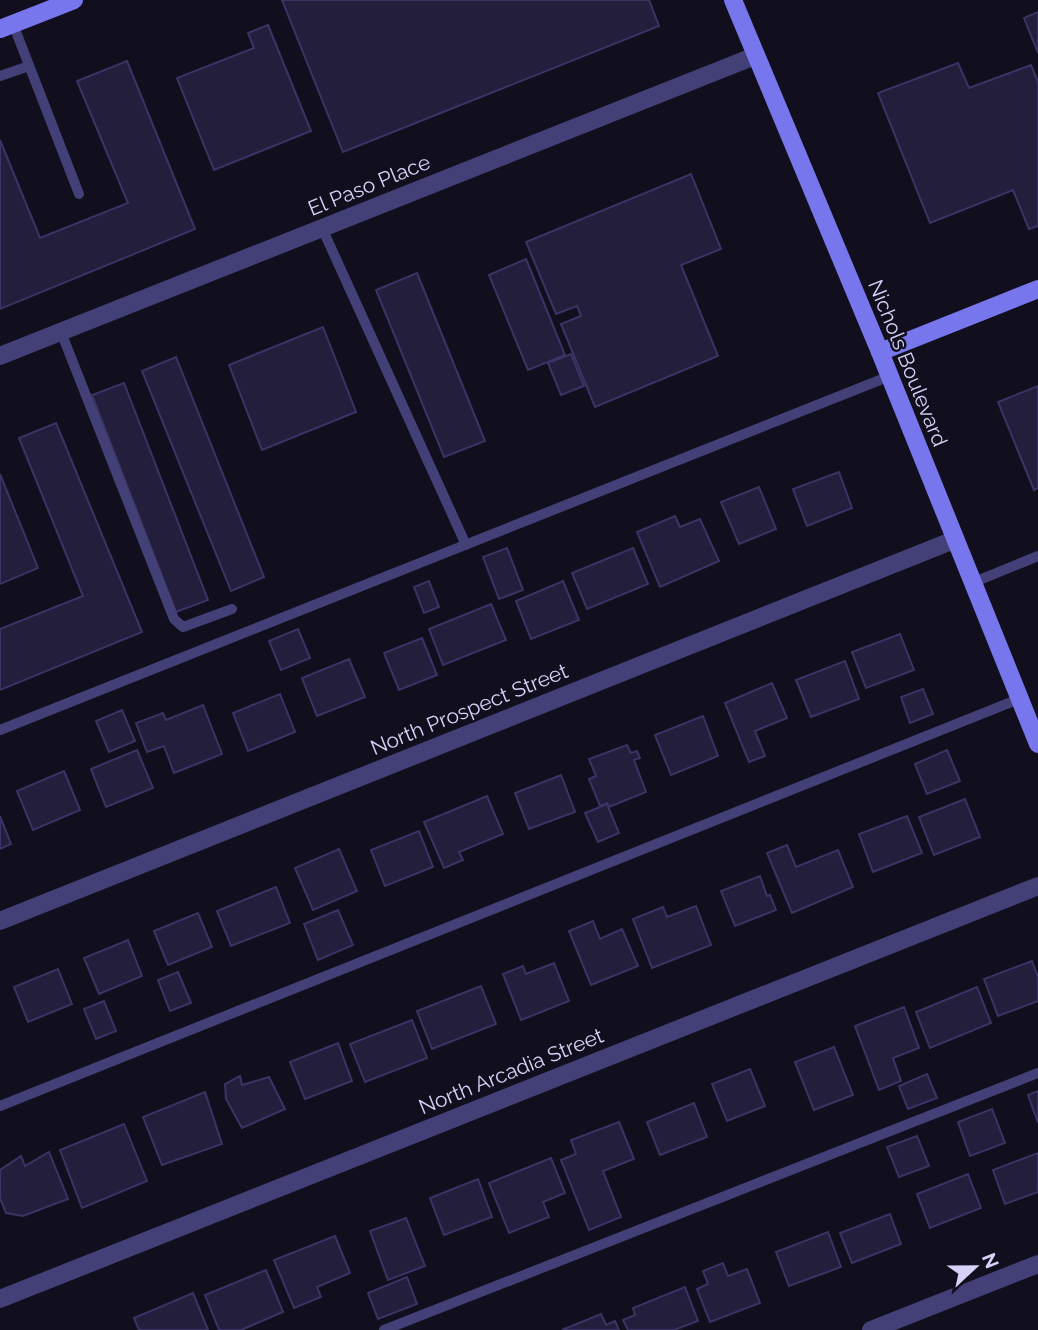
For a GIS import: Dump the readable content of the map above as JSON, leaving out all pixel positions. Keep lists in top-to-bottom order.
{
  "streets": {
    "street": [
      "El Paso Place",
      "Nichols Boulevard",
      "North Prospect Street",
      "North Arcadia Street"
    ]
  },
  "crossings": [
    ["El Paso Place", "Nichols Boulevard"],
    ["Nichols Boulevard", "North Prospect Street"]
  ],
  "north": "right"
}
